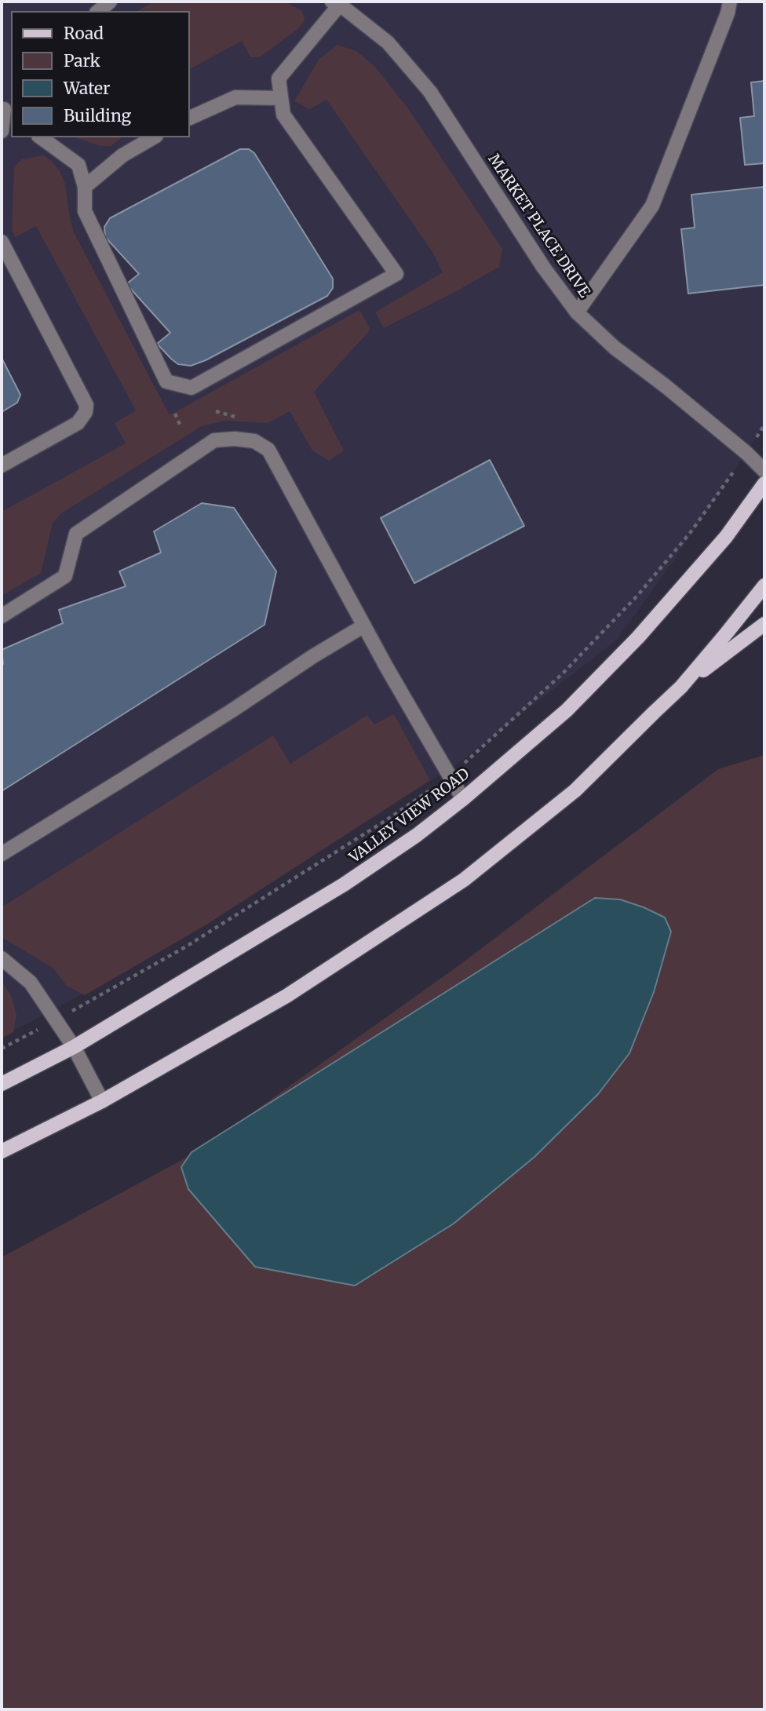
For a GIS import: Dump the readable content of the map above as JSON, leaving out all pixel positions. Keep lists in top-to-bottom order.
{
  "streets": {
    "main road": ["VALLEY VIEW ROAD"],
    "street": ["MARKET PLACE DRIVE"]
  },
  "legend": [
    "Road",
    "Park",
    "Water",
    "Building"
  ]
}
